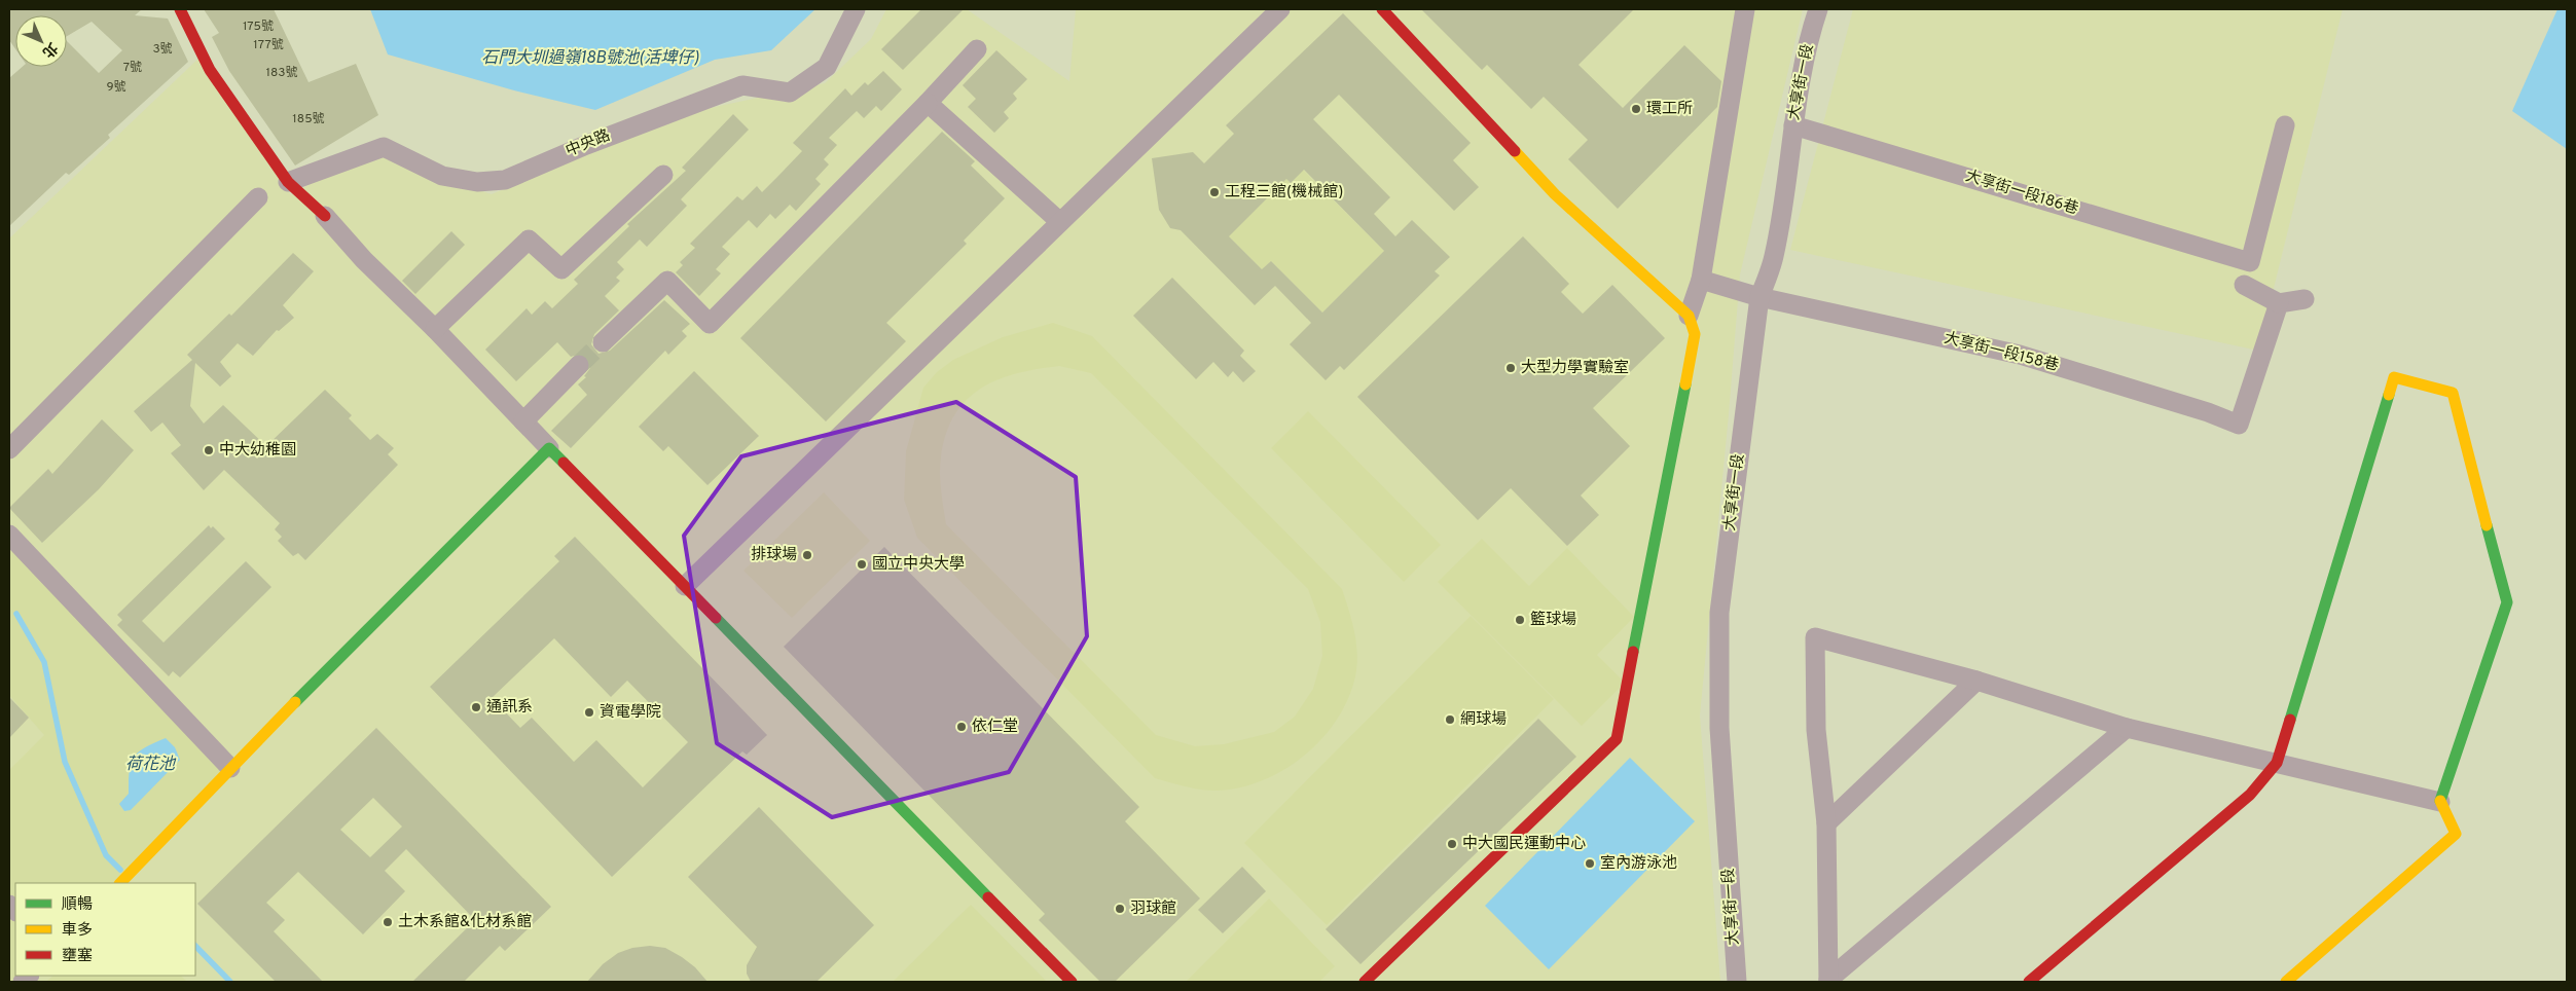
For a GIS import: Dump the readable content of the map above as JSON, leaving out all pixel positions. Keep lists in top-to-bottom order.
{
  "streets": {
    "street": [
      "大享街一段",
      "中央路",
      "大享街一段186巷",
      "大享街一段158巷"
    ]
  },
  "crossings": [
    ["大享街一段", "大享街一段186巷"],
    ["大享街一段", "大享街一段158巷"]
  ],
  "water": ["石門大圳過嶺18B號池(活埤仔)", "荷花池"],
  "places": [
    "環工所",
    "工程三館(機械館)",
    "大型力學實驗室",
    "中大幼稚園",
    "排球場",
    "國立中央大學",
    "籃球場",
    "通訊系",
    "資電學院",
    "網球場",
    "依仁堂",
    "中大國民運動中心",
    "室內游泳池",
    "羽球館",
    "土木系館&化材系館"
  ],
  "house_numbers": [
    "175號",
    "177號",
    "3號",
    "7號",
    "183號",
    "9號",
    "185號"
  ],
  "legend": ["順暢", "車多", "壅塞"],
  "north": "bottom right"
}
